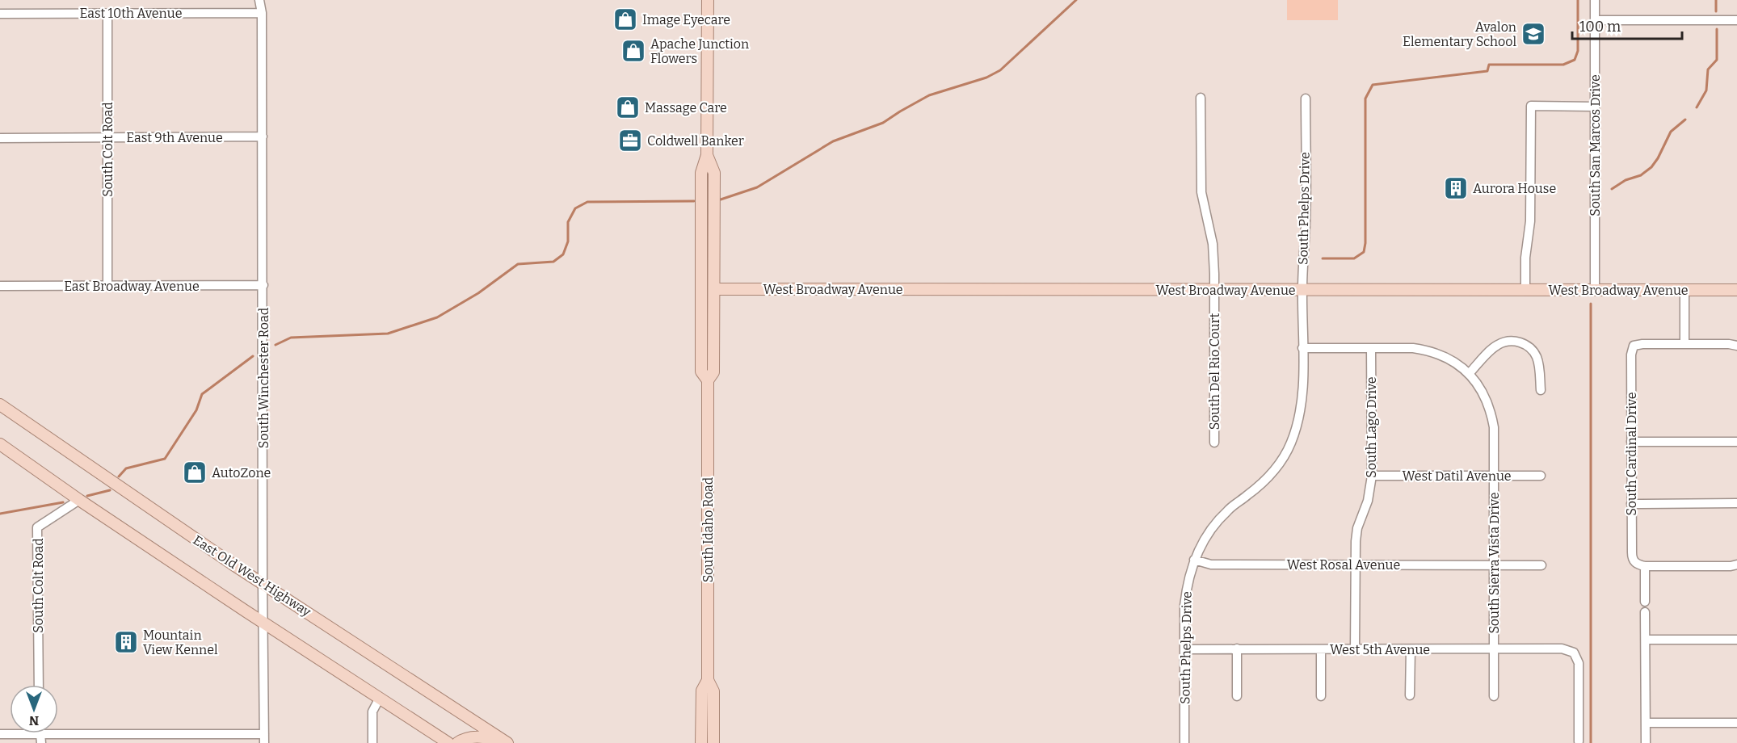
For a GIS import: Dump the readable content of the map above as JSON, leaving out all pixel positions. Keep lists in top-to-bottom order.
{
  "streets": {
    "main road": ["West Broadway Avenue", "South Idaho Road", "East Old West Highway"],
    "street": [
      "East 10th Avenue",
      "East 9th Avenue",
      "South San Marcos Drive",
      "South Colt Road",
      "South Phelps Drive",
      "East Broadway Avenue",
      "South Del Rio Court",
      "South Winchester Road",
      "South Lago Drive",
      "South Cardinal Drive",
      "West Datil Avenue",
      "South Sierra Vista Drive",
      "West Rosal Avenue",
      "West 5th Avenue"
    ]
  },
  "crossings": [
    ["East 10th Avenue", "South Colt Road"],
    ["East 10th Avenue", "South Winchester Road"],
    ["East 9th Avenue", "South Colt Road"],
    ["East 9th Avenue", "South Winchester Road"],
    ["South San Marcos Drive", "West Broadway Avenue"],
    ["South Colt Road", "East Broadway Avenue"],
    ["South Phelps Drive", "West Broadway Avenue"],
    ["South Phelps Drive", "South Sierra Vista Drive"],
    ["South Phelps Drive", "West Rosal Avenue"],
    ["South Phelps Drive", "West 5th Avenue"],
    ["East Broadway Avenue", "South Winchester Road"],
    ["West Broadway Avenue", "South Del Rio Court"],
    ["West Broadway Avenue", "South Idaho Road"],
    ["South Winchester Road", "East Old West Highway"],
    ["South Lago Drive", "West Datil Avenue"],
    ["South Lago Drive", "South Sierra Vista Drive"],
    ["South Lago Drive", "West Rosal Avenue"],
    ["South Lago Drive", "West 5th Avenue"],
    ["West Datil Avenue", "South Sierra Vista Drive"],
    ["South Sierra Vista Drive", "West Rosal Avenue"],
    ["South Sierra Vista Drive", "West 5th Avenue"]
  ],
  "places": {
    "shop": [
      "Image Eyecare",
      "Apache Junction Flowers",
      "Massage Care",
      "AutoZone"
    ],
    "school or university": ["Avalon Elementary School"],
    "office": ["Coldwell Banker"],
    "building": ["Aurora House", "Mountain View Kennel"]
  },
  "scale_bar": "100 m",
  "north": "bottom"
}
